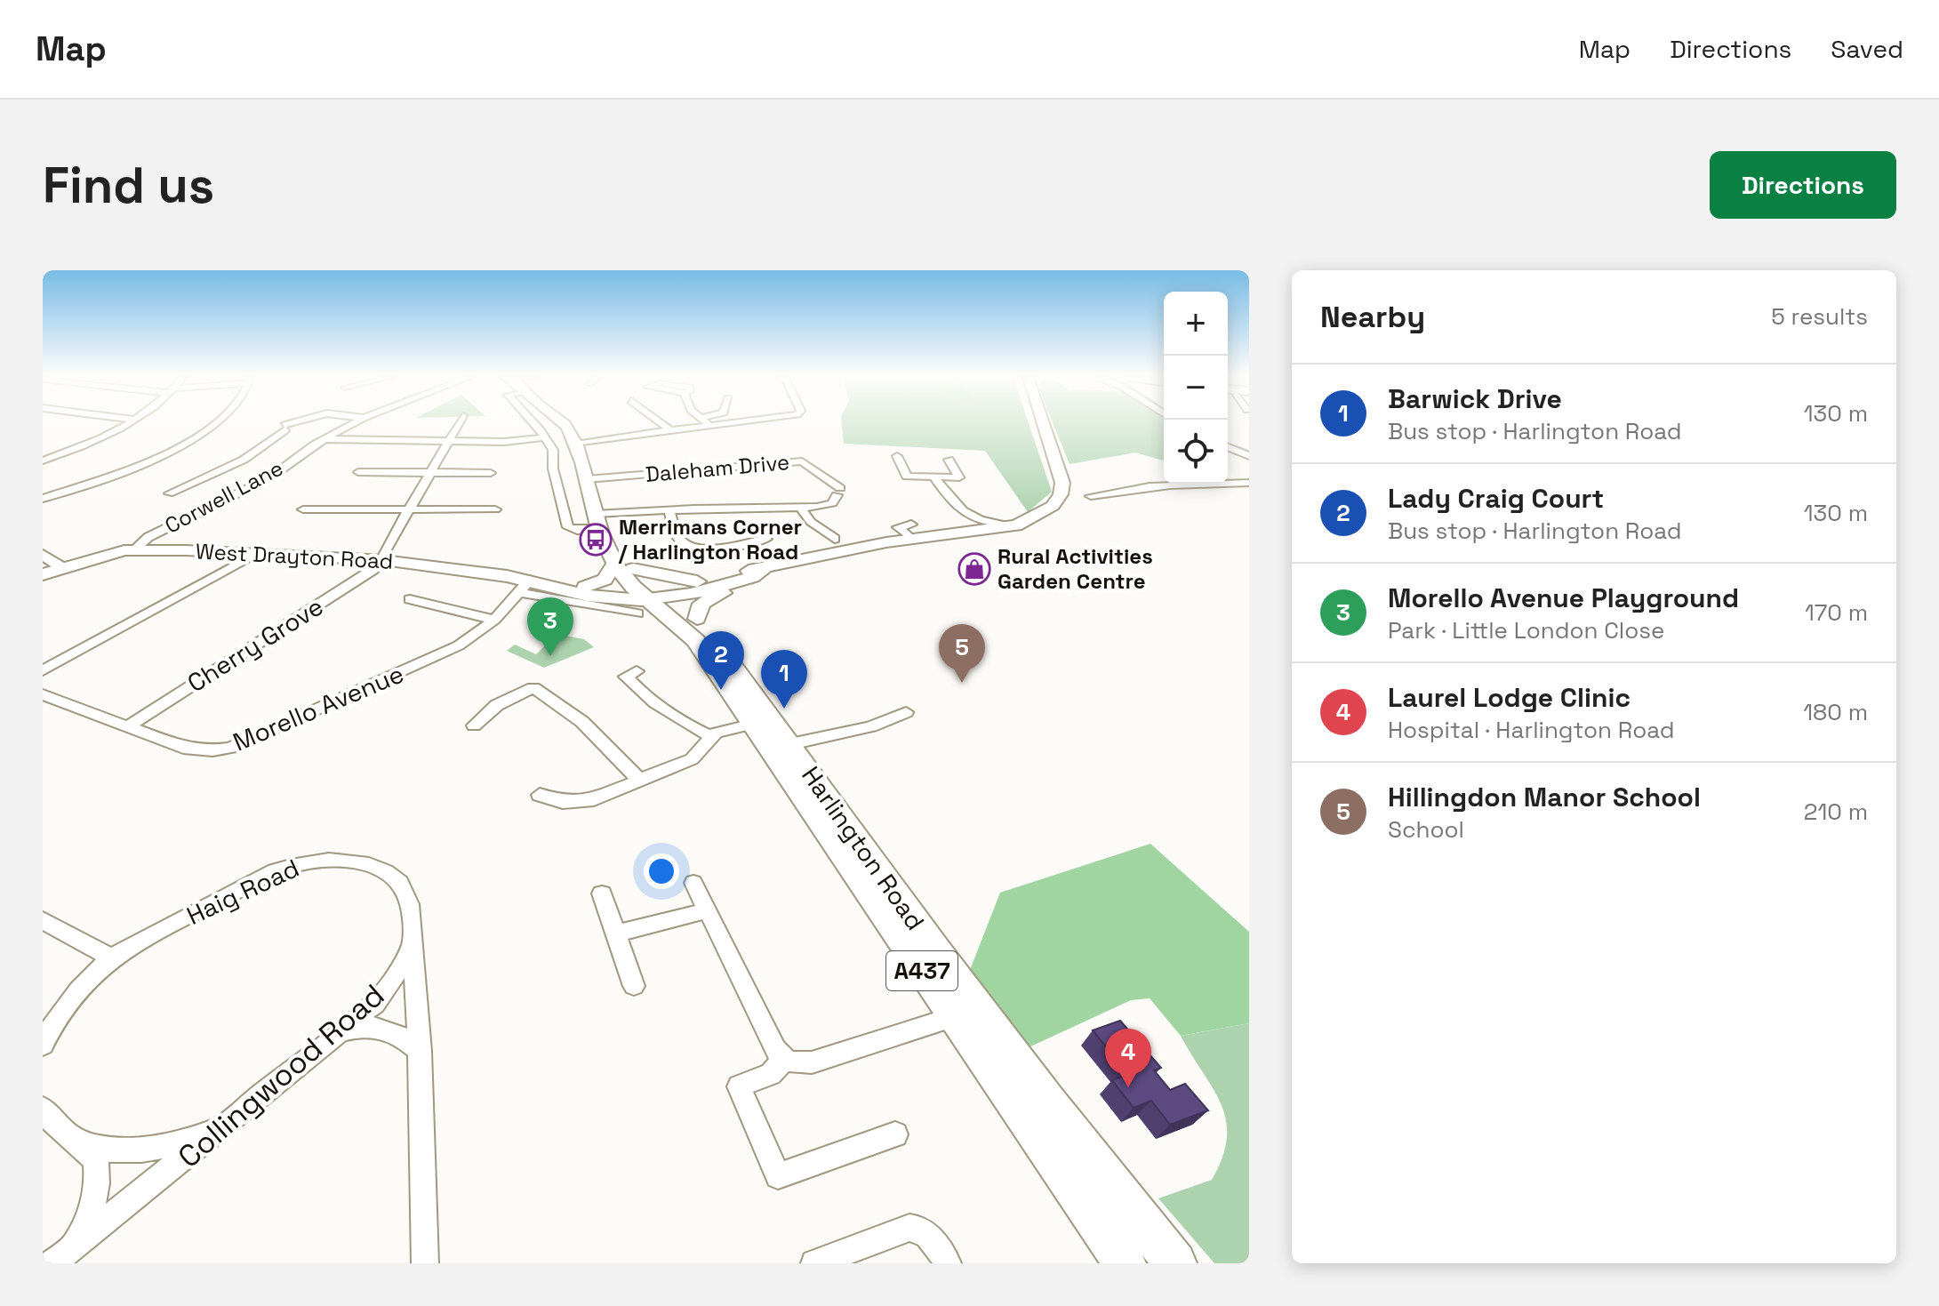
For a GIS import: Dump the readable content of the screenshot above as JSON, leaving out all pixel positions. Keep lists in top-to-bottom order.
{
  "streets": {
    "main road": ["West Drayton Road", "Harlington Road", "A437"],
    "street": [
      "Daleham Drive",
      "Corwell Lane",
      "Cherry Grove",
      "Morello Avenue",
      "Haig Road",
      "Collingwood Road"
    ]
  },
  "crossings": [
    ["Daleham Drive", "Harlington Road"],
    ["Corwell Lane", "West Drayton Road"],
    ["West Drayton Road", "Cherry Grove"],
    ["West Drayton Road", "Morello Avenue"],
    ["West Drayton Road", "Harlington Road"],
    ["Cherry Grove", "Morello Avenue"],
    ["Haig Road", "Collingwood Road"]
  ],
  "places": {
    "bus stop": ["Merrimans Corner / Harlington Road"],
    "shop": ["Rural Activities Garden Centre"]
  },
  "page": {
    "header": "Map",
    "nav": ["Map", "Directions", "Saved"],
    "buttons": "Directions",
    "title": "Find us",
    "heading": ["Nearby", "5 results"],
    "map_buttons": ["+", "−"],
    "list": [
      {
        "mark": "1",
        "name": "Barwick Drive",
        "note": "Bus stop · Harlington Road",
        "value": "130 m"
      },
      {
        "mark": "2",
        "name": "Lady Craig Court",
        "note": "Bus stop · Harlington Road",
        "value": "130 m"
      },
      {
        "mark": "3",
        "name": "Morello Avenue Playground",
        "note": "Park · Little London Close",
        "value": "170 m"
      },
      {
        "mark": "4",
        "name": "Laurel Lodge Clinic",
        "note": "Hospital · Harlington Road",
        "value": "180 m"
      },
      {
        "mark": "5",
        "name": "Hillingdon Manor School",
        "note": "School",
        "value": "210 m"
      }
    ],
    "pins": [
      "3",
      "5",
      "2",
      "1",
      "4"
    ]
  }
}
